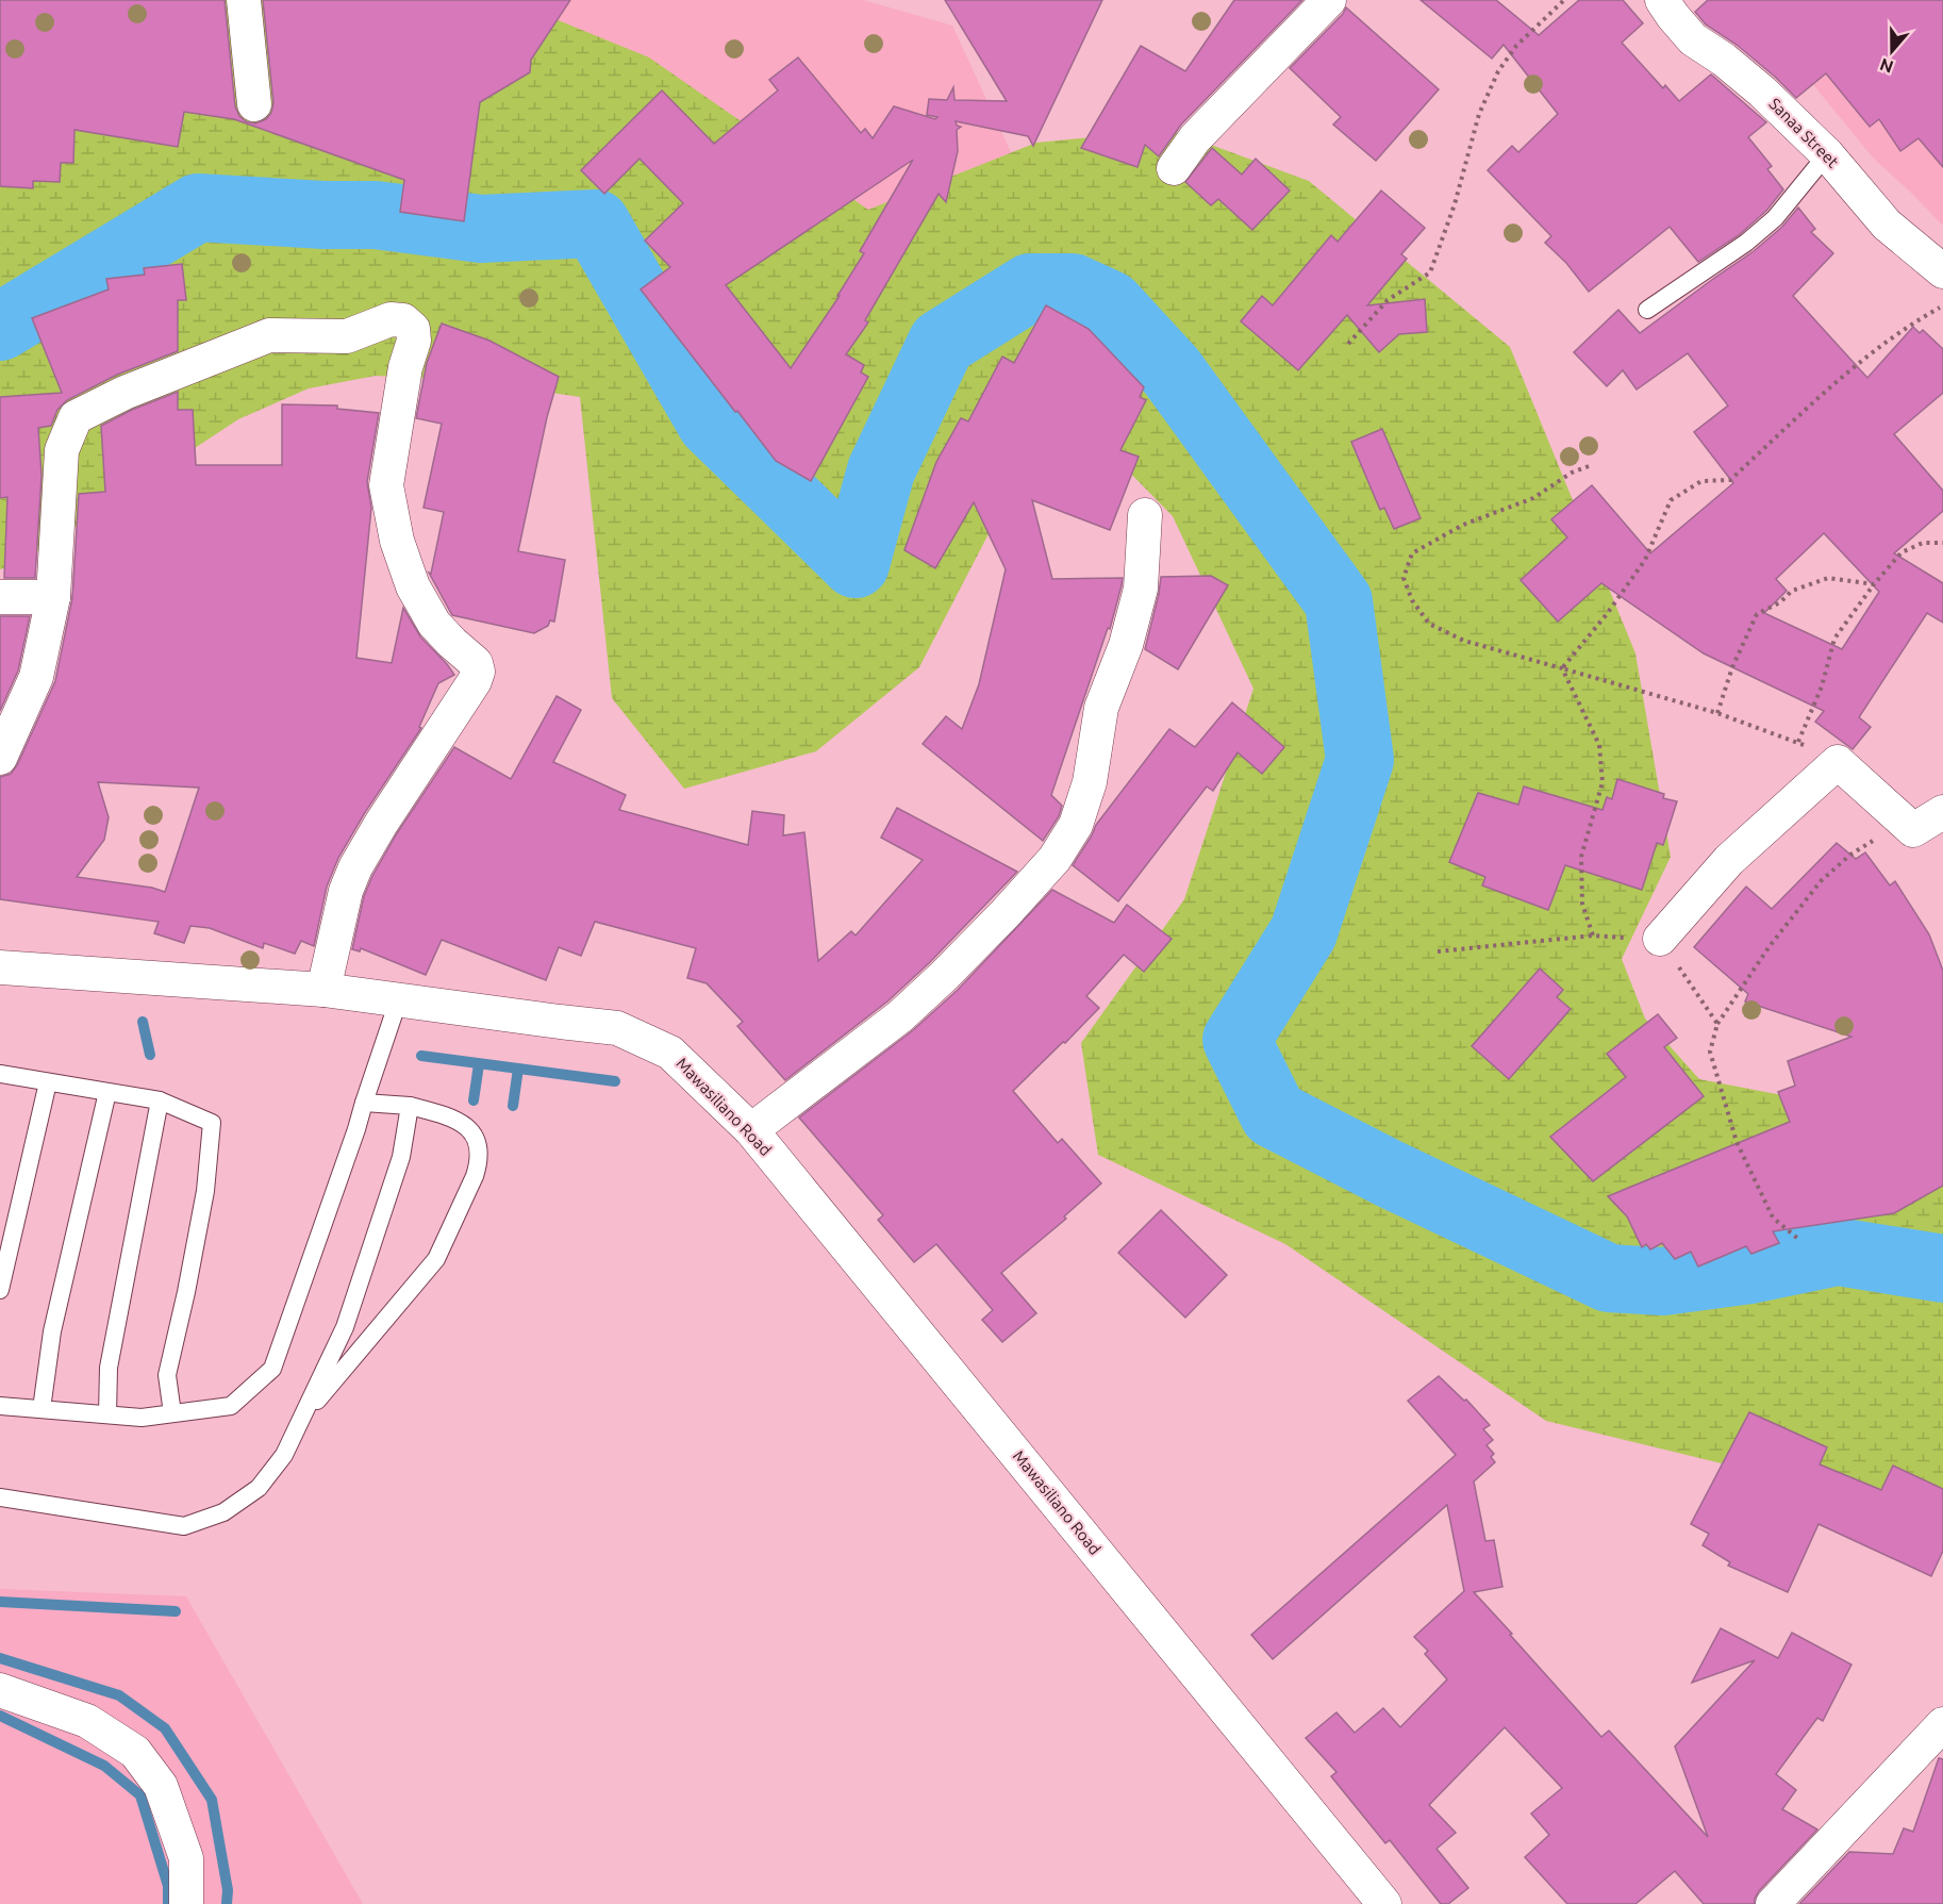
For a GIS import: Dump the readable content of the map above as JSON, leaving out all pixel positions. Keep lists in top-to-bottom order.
{
  "streets": {
    "street": ["Sanaa Street", "Mawasiliano Road"]
  },
  "north": "bottom"
}
